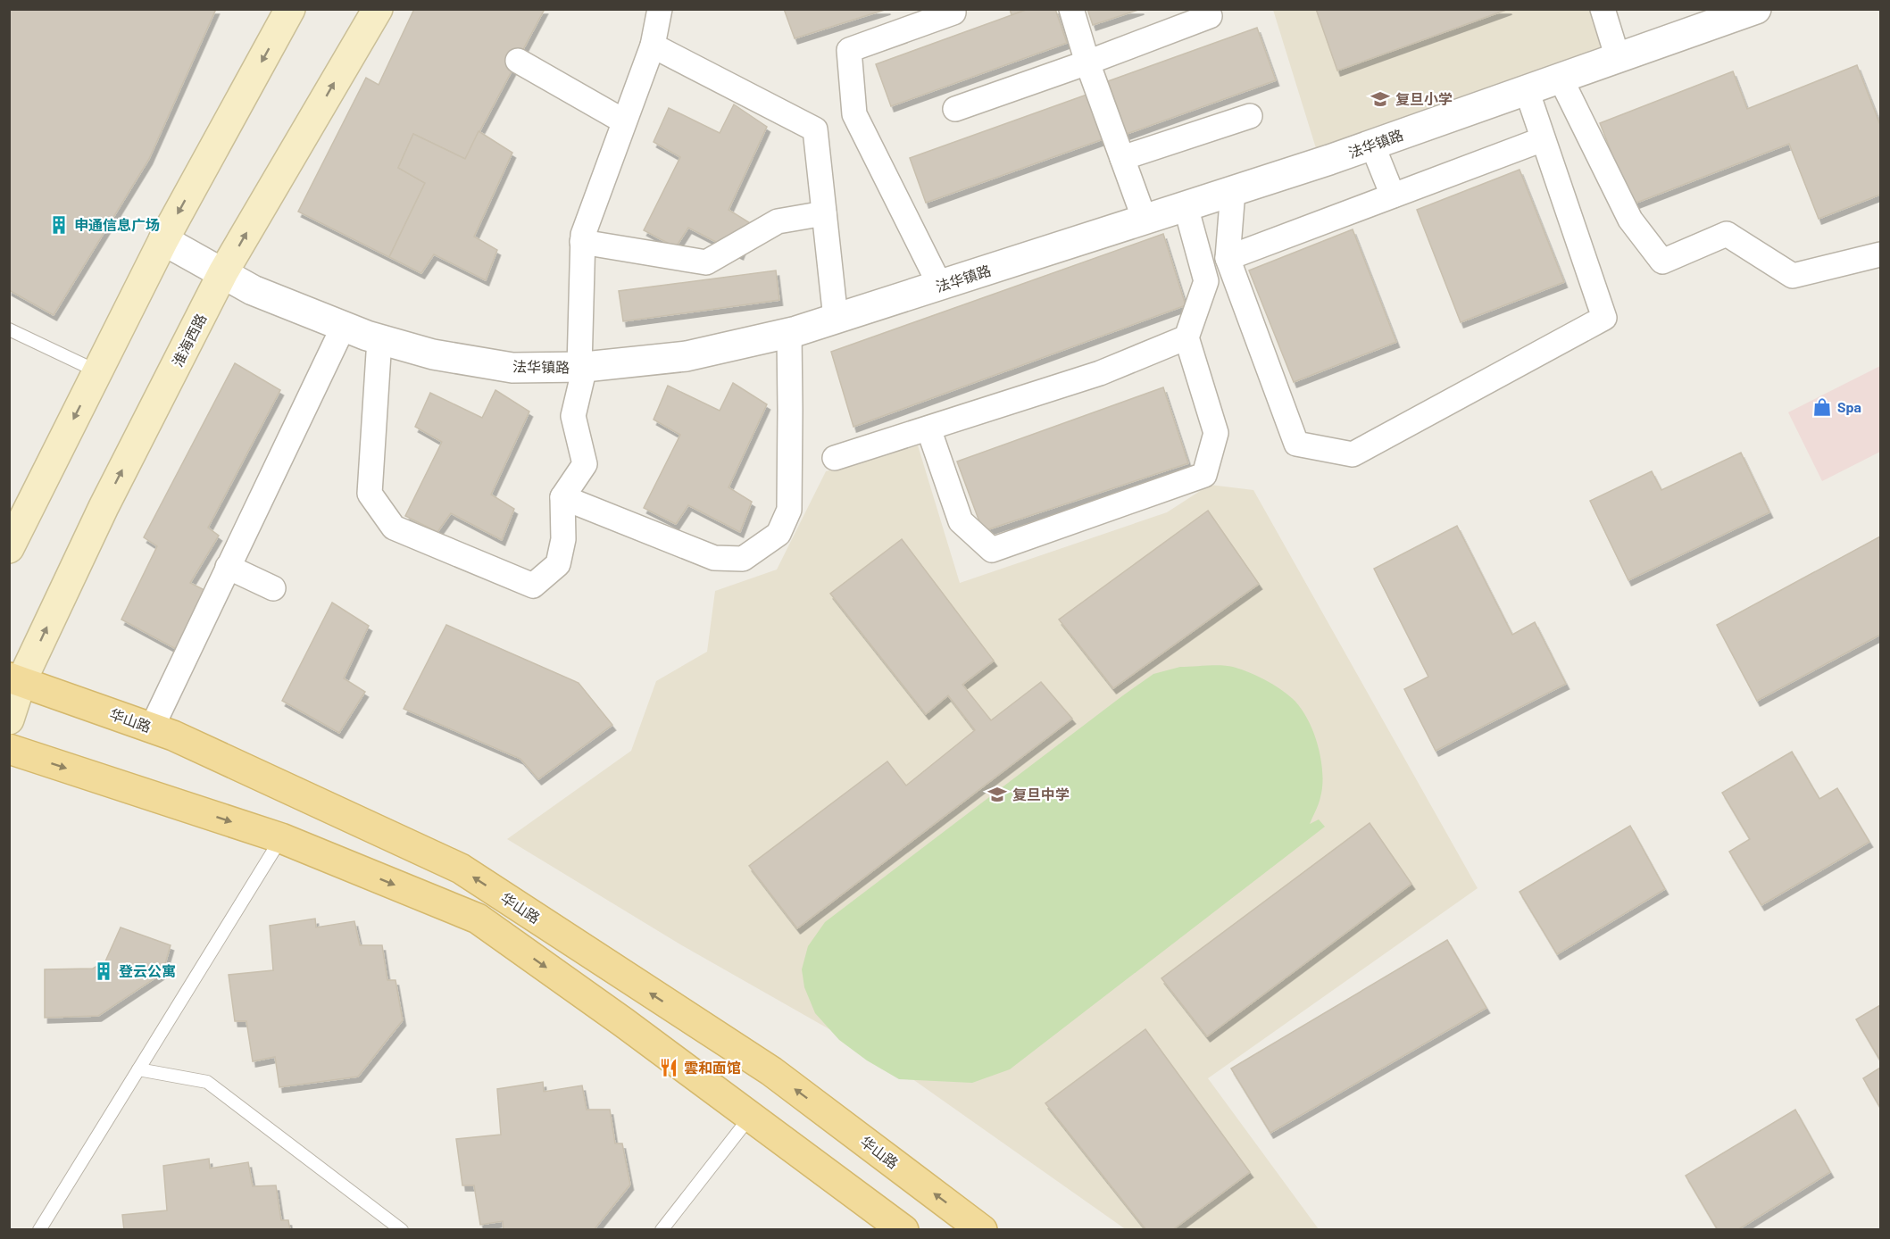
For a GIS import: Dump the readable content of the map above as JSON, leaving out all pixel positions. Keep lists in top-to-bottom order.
{
  "streets": {
    "main road": ["淮海西路", "华山路"],
    "street": ["法华镇路"]
  },
  "crossings": [
    ["法华镇路", "淮海西路"],
    ["淮海西路", "华山路"]
  ],
  "places": {
    "school or university": ["复旦小学", "复旦中学"],
    "building": ["申通信息广场", "登云公寓"],
    "shop": ["Spa"],
    "restaurant": ["雲和面馆"]
  }
}
